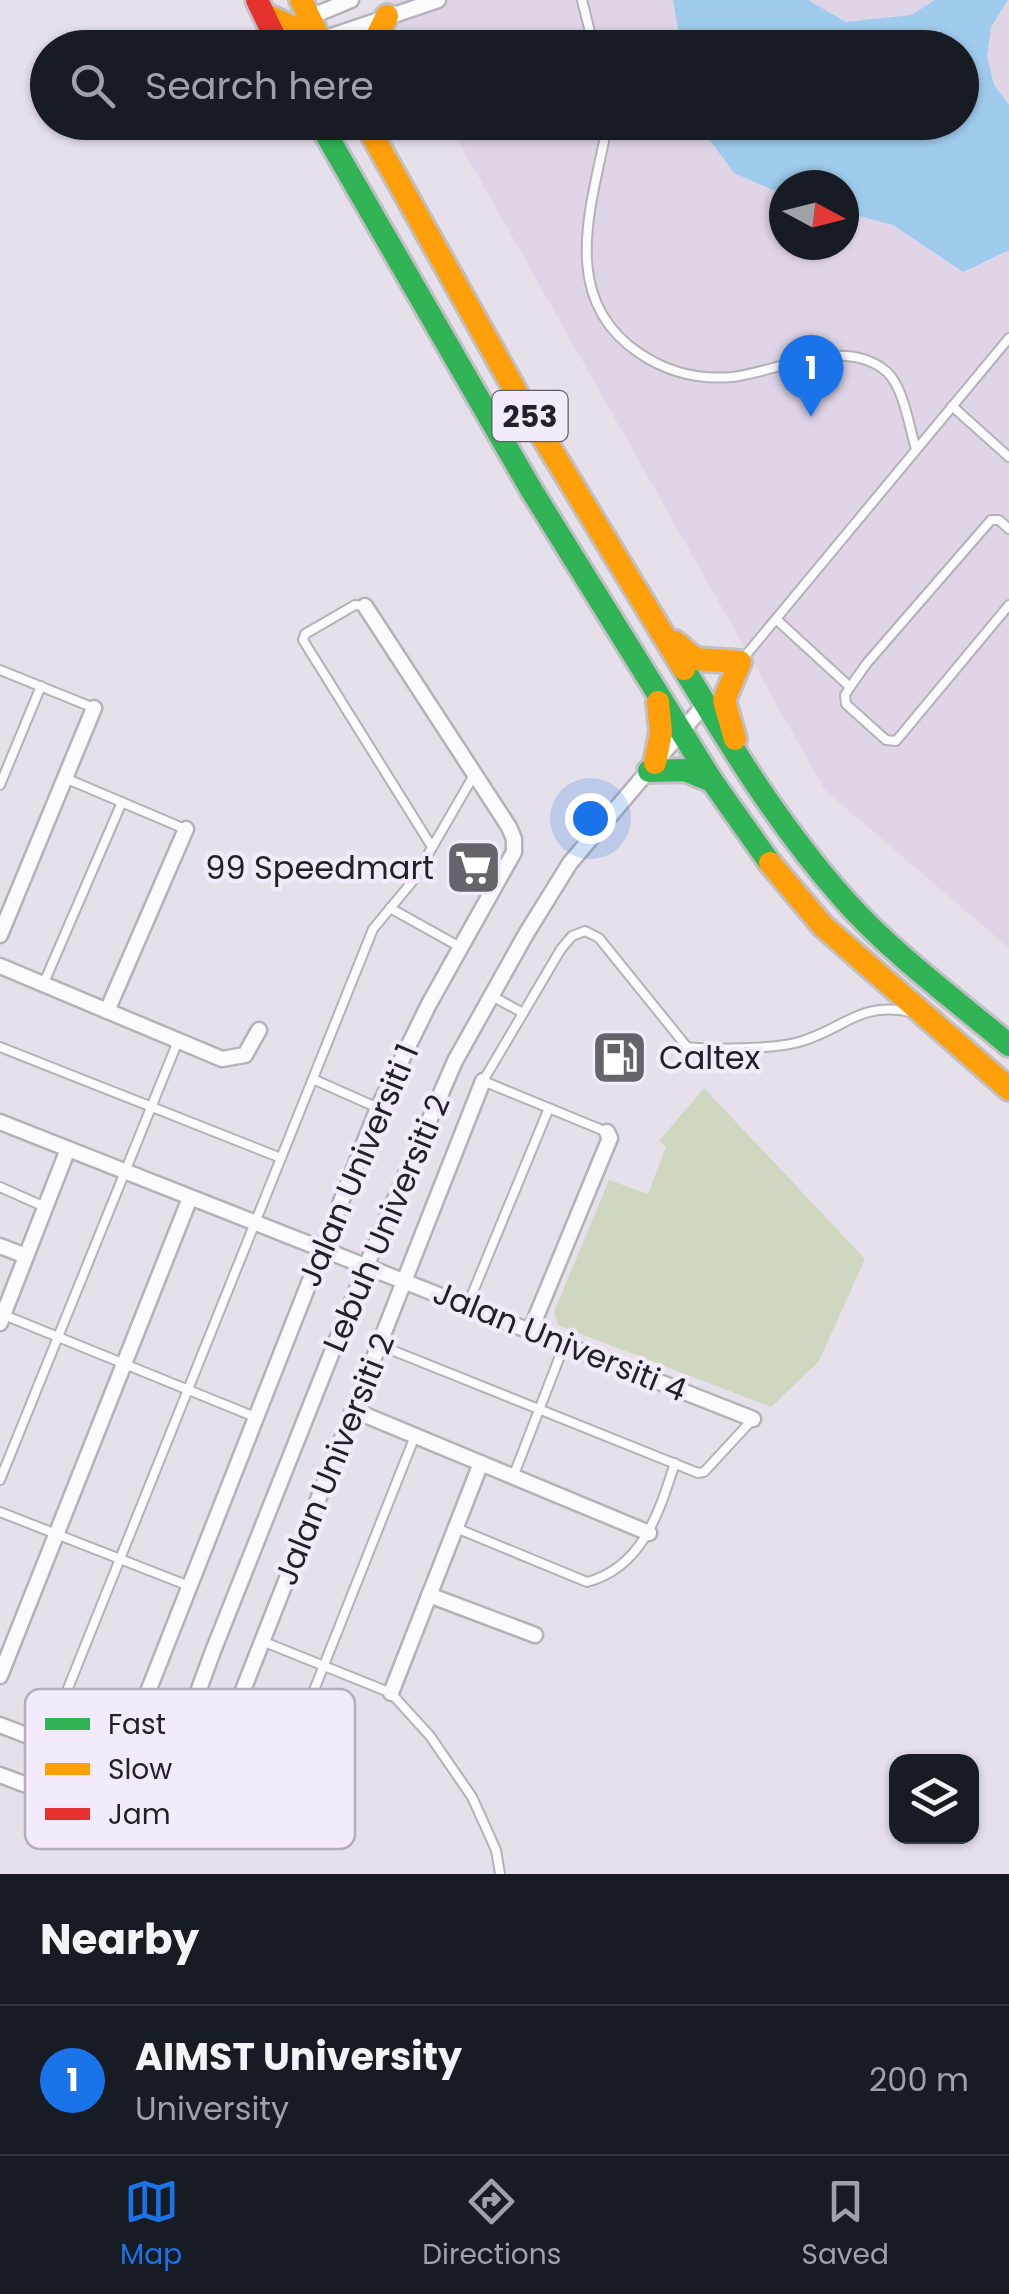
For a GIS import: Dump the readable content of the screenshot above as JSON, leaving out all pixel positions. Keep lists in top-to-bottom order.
{
  "streets": {
    "main road": ["253"],
    "street": [
      "Jalan Universiti 1",
      "Lebuh Universiti 2",
      "Jalan Universiti 4",
      "Jalan Universiti 2"
    ]
  },
  "crossings": [
    ["253", "Lebuh Universiti 2"],
    ["Jalan Universiti 1", "Jalan Universiti 4"],
    ["Lebuh Universiti 2", "Jalan Universiti 4"],
    ["Jalan Universiti 4", "Jalan Universiti 2"]
  ],
  "places": {
    "supermarket": ["99 Speedmart"],
    "fuel station": ["Caltex"]
  },
  "legend": ["Fast", "Slow", "Jam"],
  "north": "right",
  "page": {
    "search": "Search here",
    "pins": "1",
    "heading": "Nearby",
    "list": [
      {
        "mark": "1",
        "name": "AIMST University",
        "note": "University",
        "value": "200 m"
      }
    ],
    "nav": ["Map", "Directions", "Saved"]
  }
}
